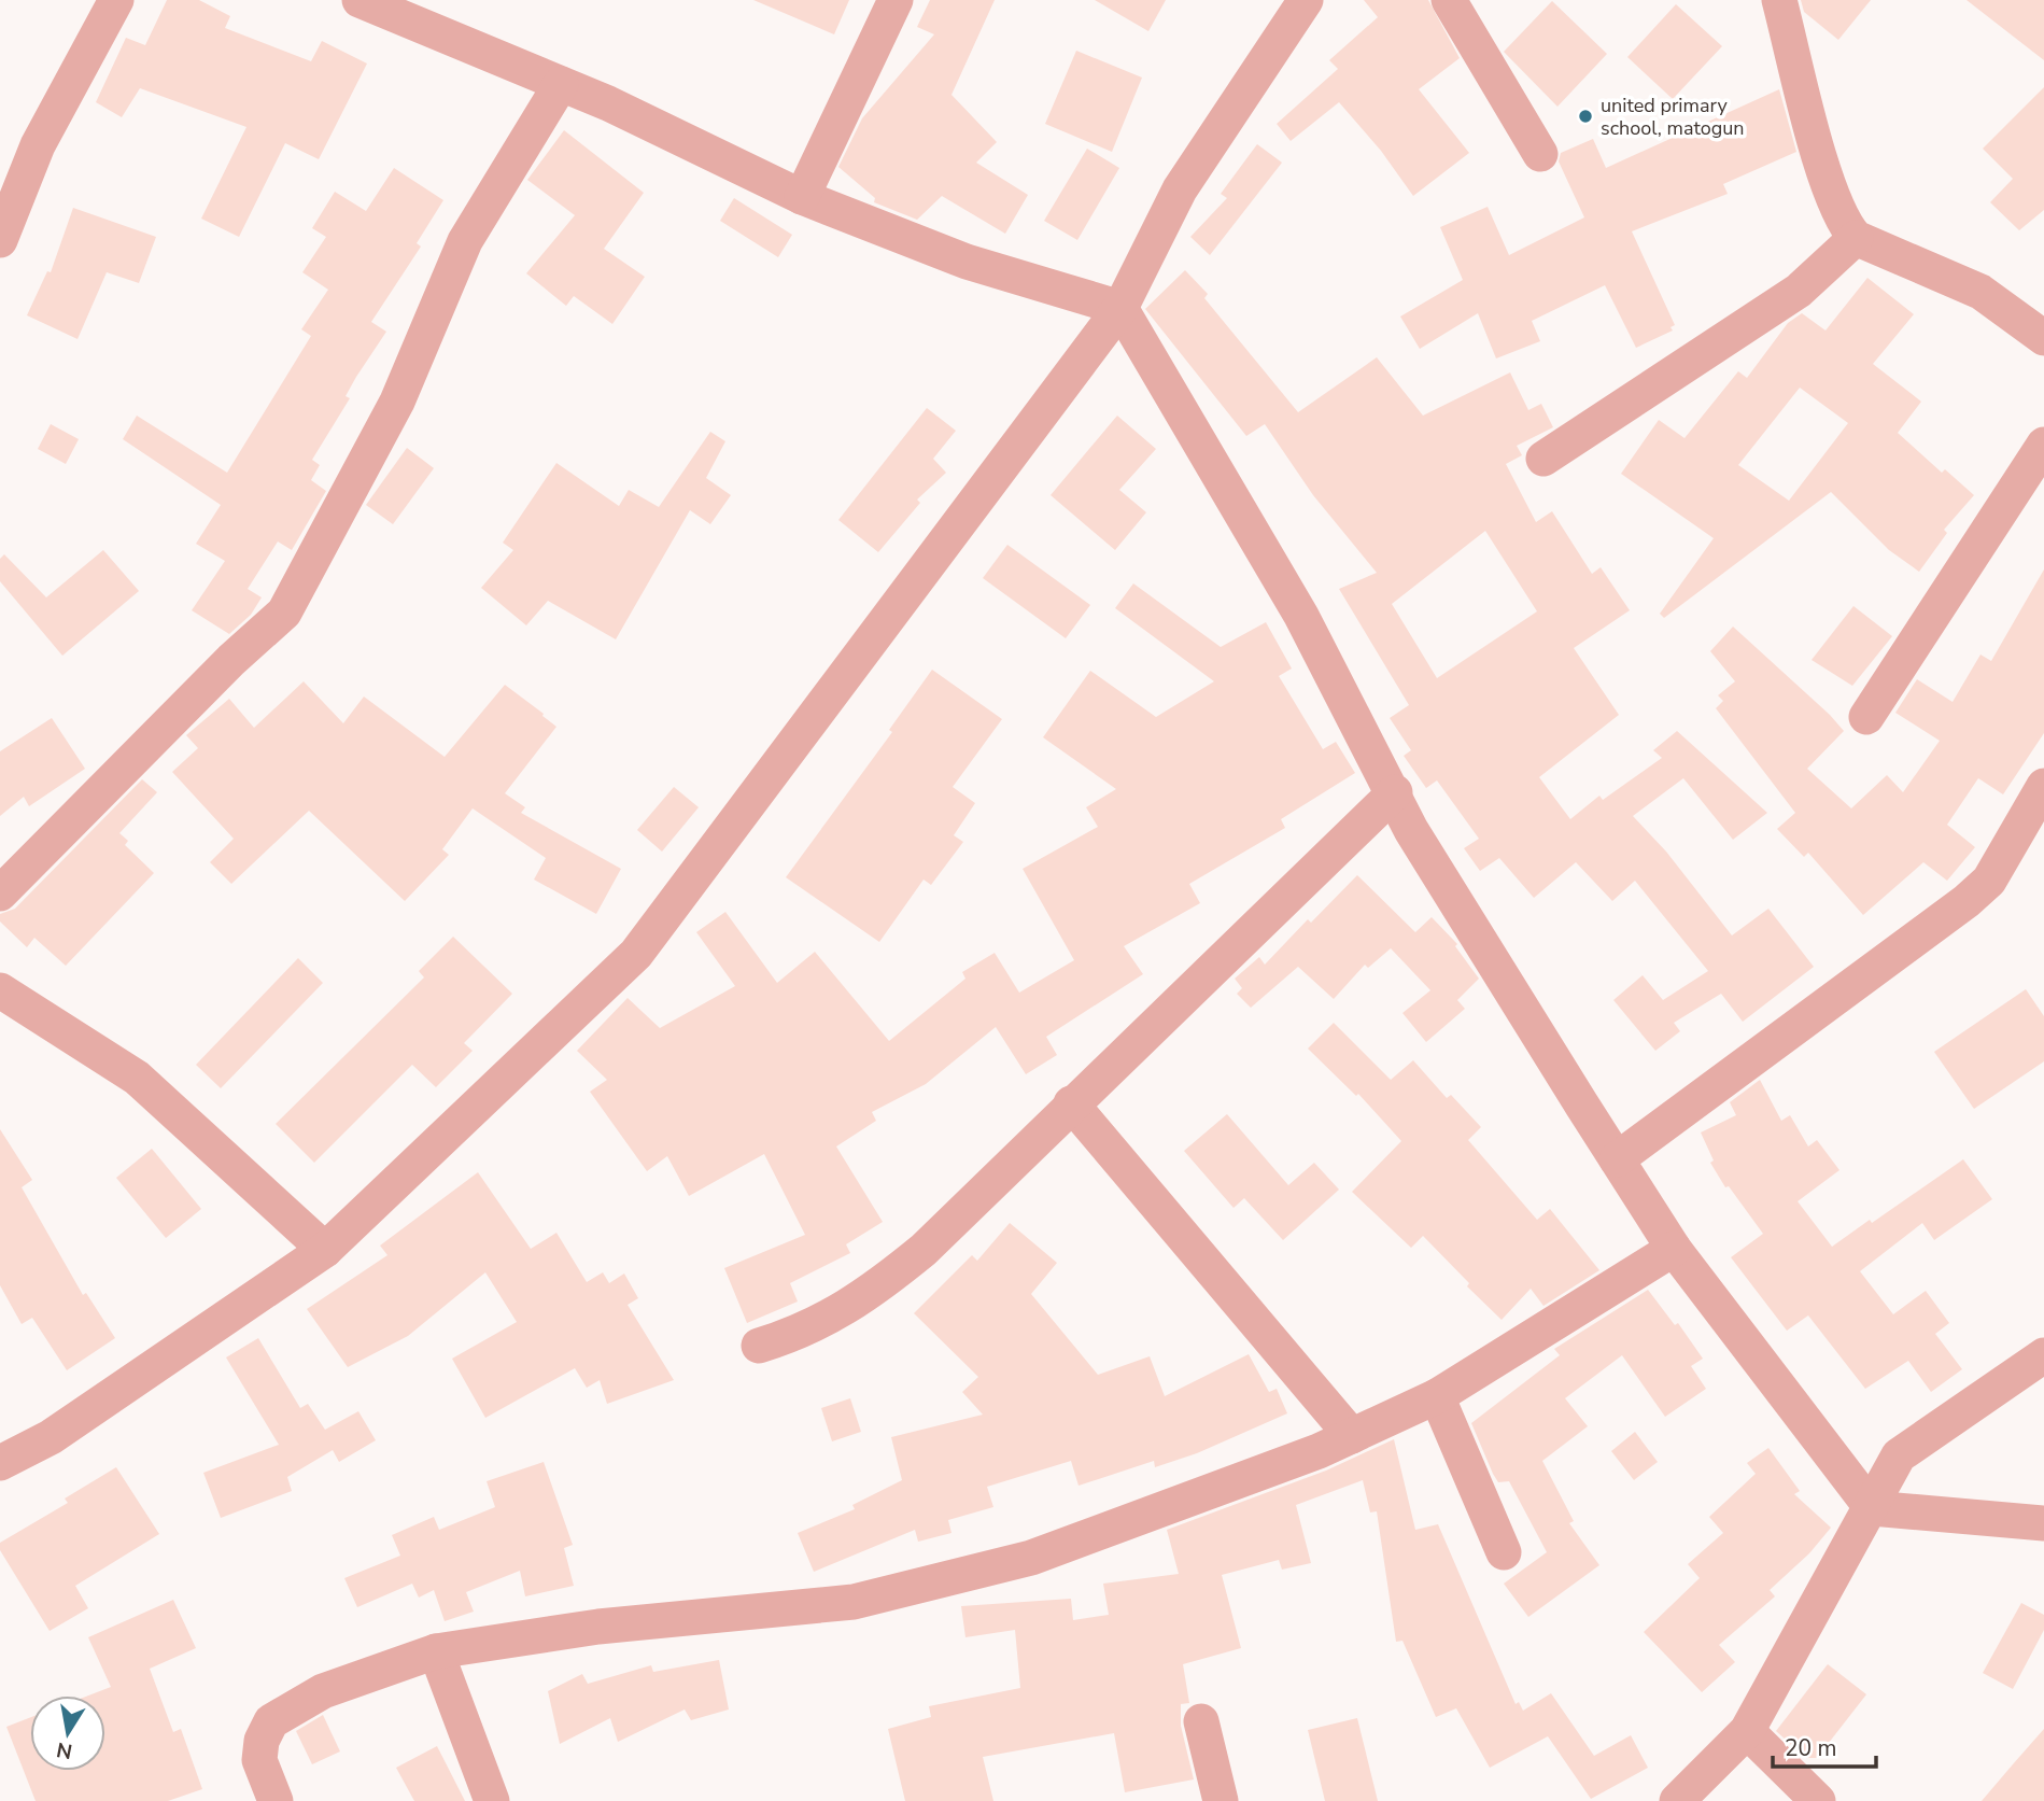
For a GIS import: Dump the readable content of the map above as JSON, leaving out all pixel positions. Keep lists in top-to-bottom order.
{
  "places": ["united primary school, matogun"],
  "scale_bar": "20 m",
  "north": "bottom"
}
